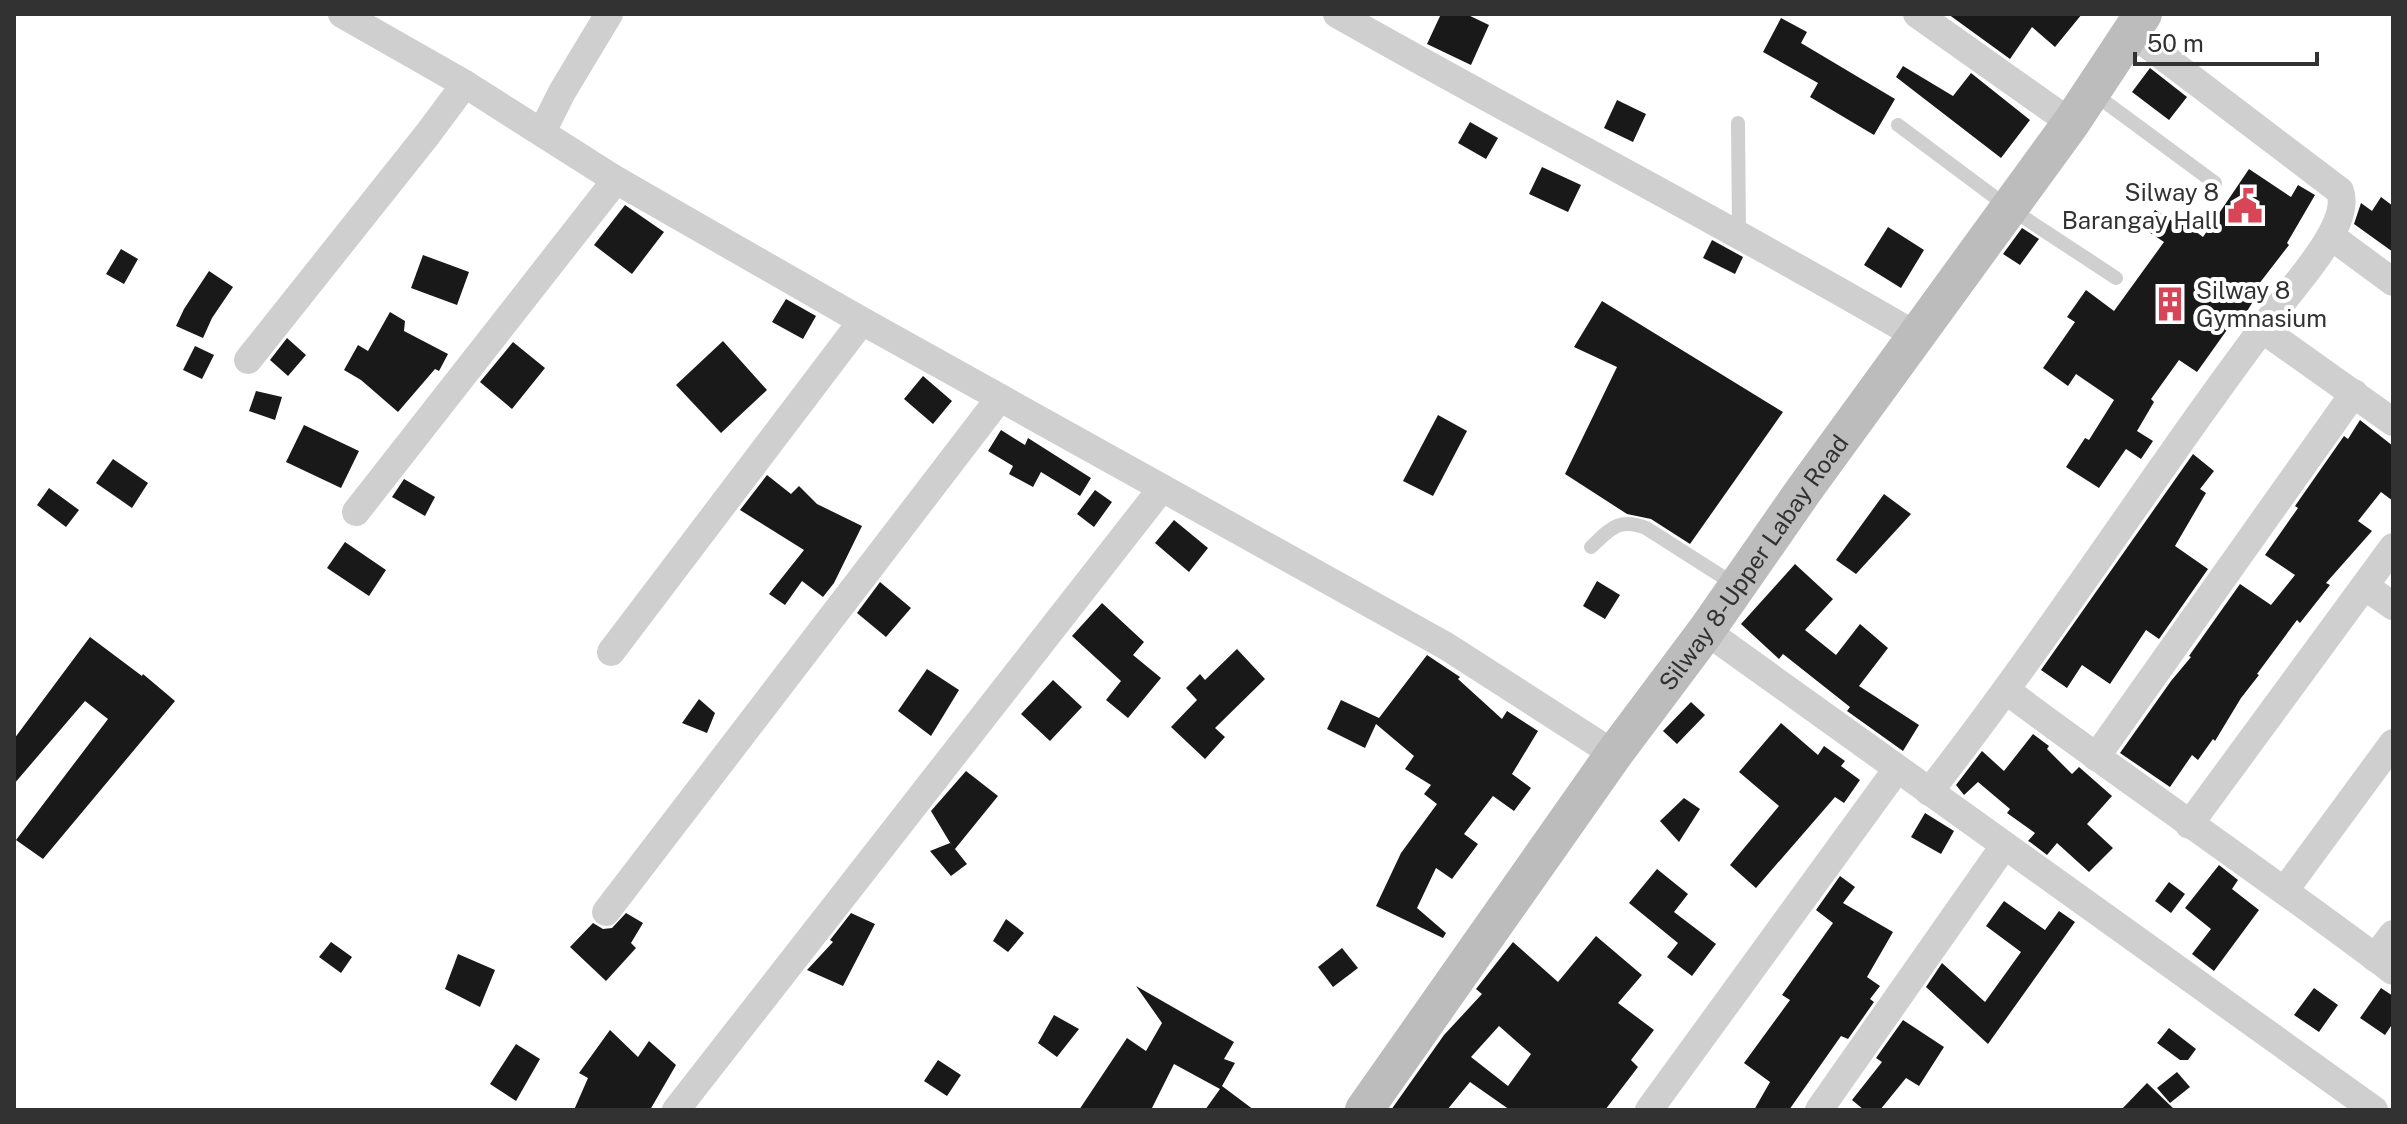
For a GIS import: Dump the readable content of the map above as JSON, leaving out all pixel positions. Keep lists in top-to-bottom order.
{
  "streets": {
    "main road": ["Silway 8-Upper Labay Road"]
  },
  "places": {
    "public building": ["Silway 8 Barangay Hall"],
    "building": ["Silway 8 Gymnasium"]
  },
  "scale_bar": "50 m"
}
